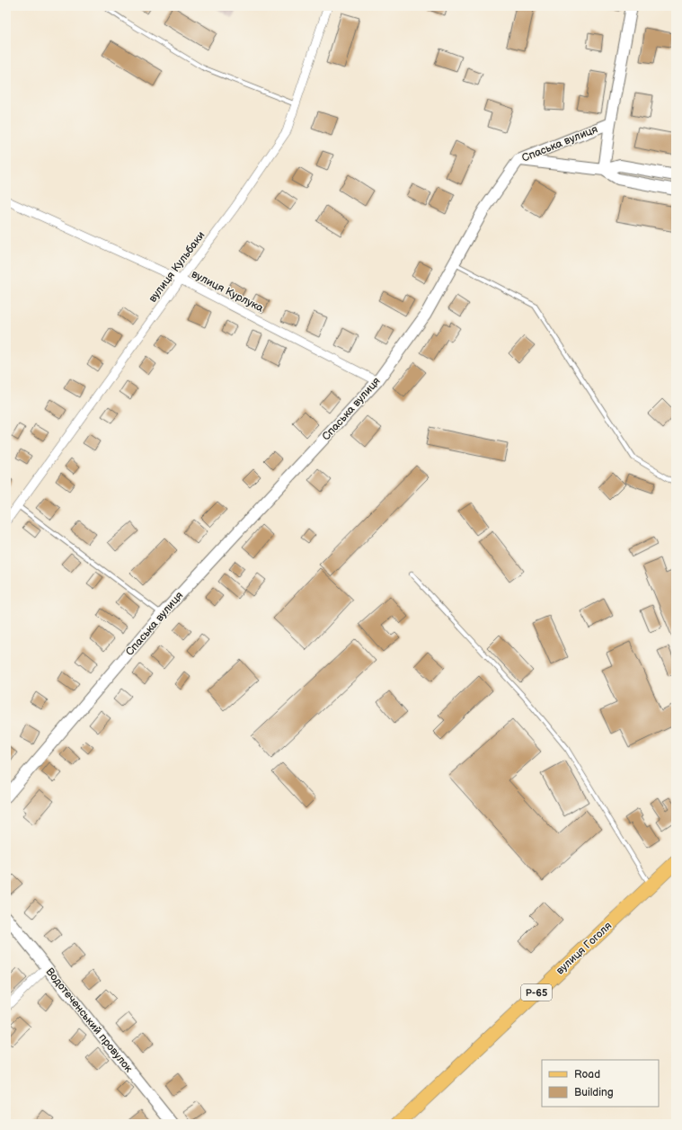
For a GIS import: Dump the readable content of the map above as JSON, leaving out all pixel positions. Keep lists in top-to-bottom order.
{
  "streets": {
    "main road": ["вулиця Гоголя", "Р-65"],
    "street": [
      "Спаська вулиця",
      "вулиця Кульбаки",
      "вулиця Курлука",
      "Водотеченський провулок"
    ]
  },
  "crossings": [
    ["Спаська вулиця", "вулиця Курлука"],
    ["вулиця Кульбаки", "вулиця Курлука"]
  ],
  "legend": ["Road", "Building"]
}
